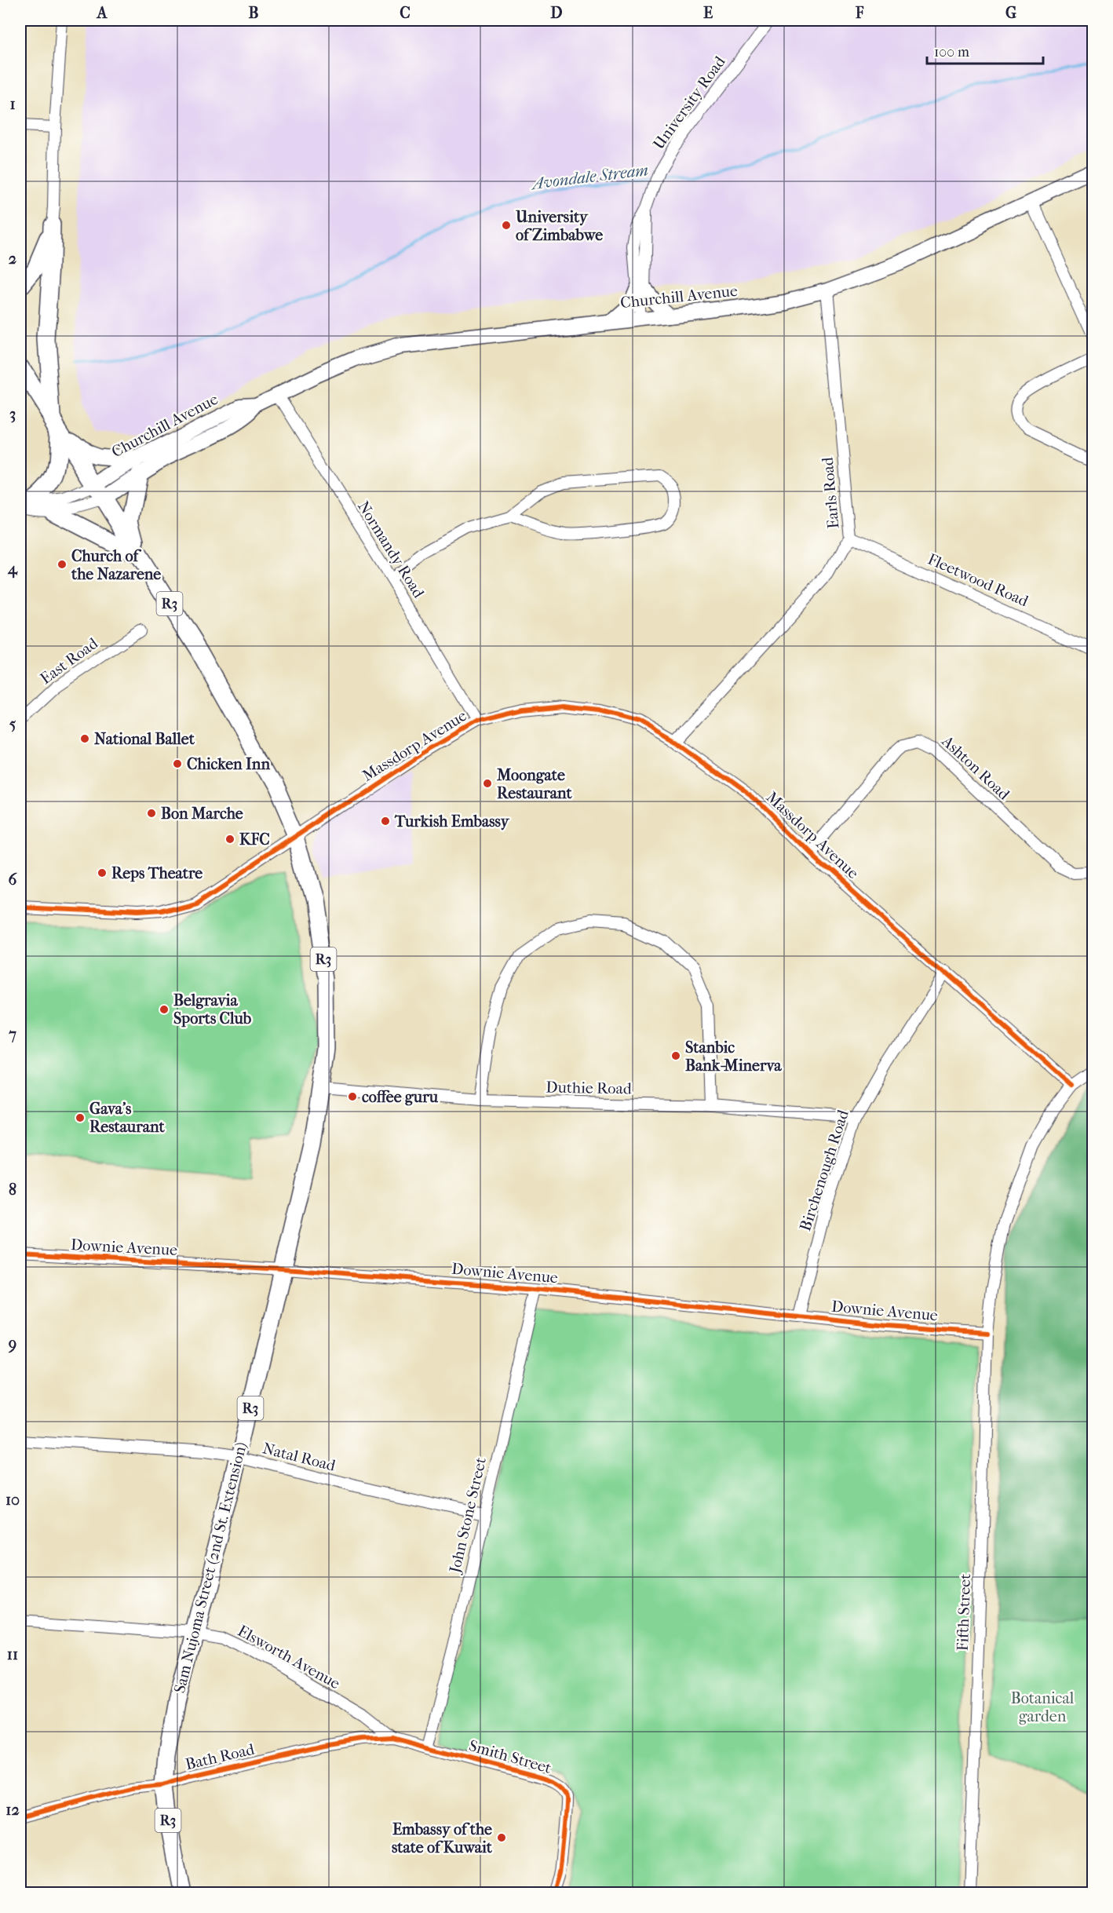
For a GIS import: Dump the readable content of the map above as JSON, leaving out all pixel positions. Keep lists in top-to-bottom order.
{
  "streets": {
    "highway": ["R3", "Sam Nujoma Street (2nd St. Extension)"],
    "main road": ["Churchill Avenue"],
    "street": [
      "University Road",
      "Earls Road",
      "Normandy Road",
      "Fleetwood Road",
      "East Road",
      "Massdorp Avenue",
      "Ashton Road",
      "Duthie Road",
      "Birchenough Road",
      "Downie Avenue",
      "Natal Road",
      "John Stone Street",
      "Fifth Street",
      "Elsworth Avenue",
      "Bath Road",
      "Smith Street"
    ]
  },
  "crossings": [
    ["University Road", "Churchill Avenue"],
    ["Churchill Avenue", "Earls Road"],
    ["Churchill Avenue", "Normandy Road"],
    ["Churchill Avenue", "Sam Nujoma Street (2nd St. Extension)"],
    ["Earls Road", "Fleetwood Road"],
    ["Earls Road", "Massdorp Avenue"],
    ["Normandy Road", "Massdorp Avenue"],
    ["Massdorp Avenue", "Ashton Road"],
    ["Massdorp Avenue", "Birchenough Road"],
    ["Massdorp Avenue", "Sam Nujoma Street (2nd St. Extension)"],
    ["Massdorp Avenue", "Fifth Street"],
    ["Duthie Road", "Birchenough Road"],
    ["Duthie Road", "Sam Nujoma Street (2nd St. Extension)"],
    ["Birchenough Road", "Downie Avenue"],
    ["Downie Avenue", "John Stone Street"],
    ["Downie Avenue", "Sam Nujoma Street (2nd St. Extension)"],
    ["Downie Avenue", "Fifth Street"],
    ["Natal Road", "John Stone Street"],
    ["Natal Road", "Sam Nujoma Street (2nd St. Extension)"],
    ["John Stone Street", "Bath Road"],
    ["John Stone Street", "Smith Street"],
    ["Sam Nujoma Street (2nd St. Extension)", "Elsworth Avenue"],
    ["Sam Nujoma Street (2nd St. Extension)", "Bath Road"],
    ["Elsworth Avenue", "Bath Road"],
    ["Bath Road", "Smith Street"]
  ],
  "water": ["Avondale Stream"],
  "parks": ["Botanical garden"],
  "places": [
    "University of Zimbabwe",
    "Church of the Nazarene",
    "National Ballet",
    "Chicken Inn",
    "Moongate Restaurant",
    "Bon Marche",
    "Turkish Embassy",
    "KFC",
    "Reps Theatre",
    "Belgravia Sports Club",
    "Stanbic Bank-Minerva",
    "coffee guru",
    "Gava’s Restaurant",
    "Embassy of the state of Kuwait"
  ],
  "scale_bar": "100 m",
  "grid": {
    "columns": [
      "A",
      "B",
      "C",
      "D",
      "E",
      "F",
      "G"
    ],
    "rows": [
      "1",
      "2",
      "3",
      "4",
      "5",
      "6",
      "7",
      "8",
      "9",
      "10",
      "11",
      "12"
    ]
  }
}
